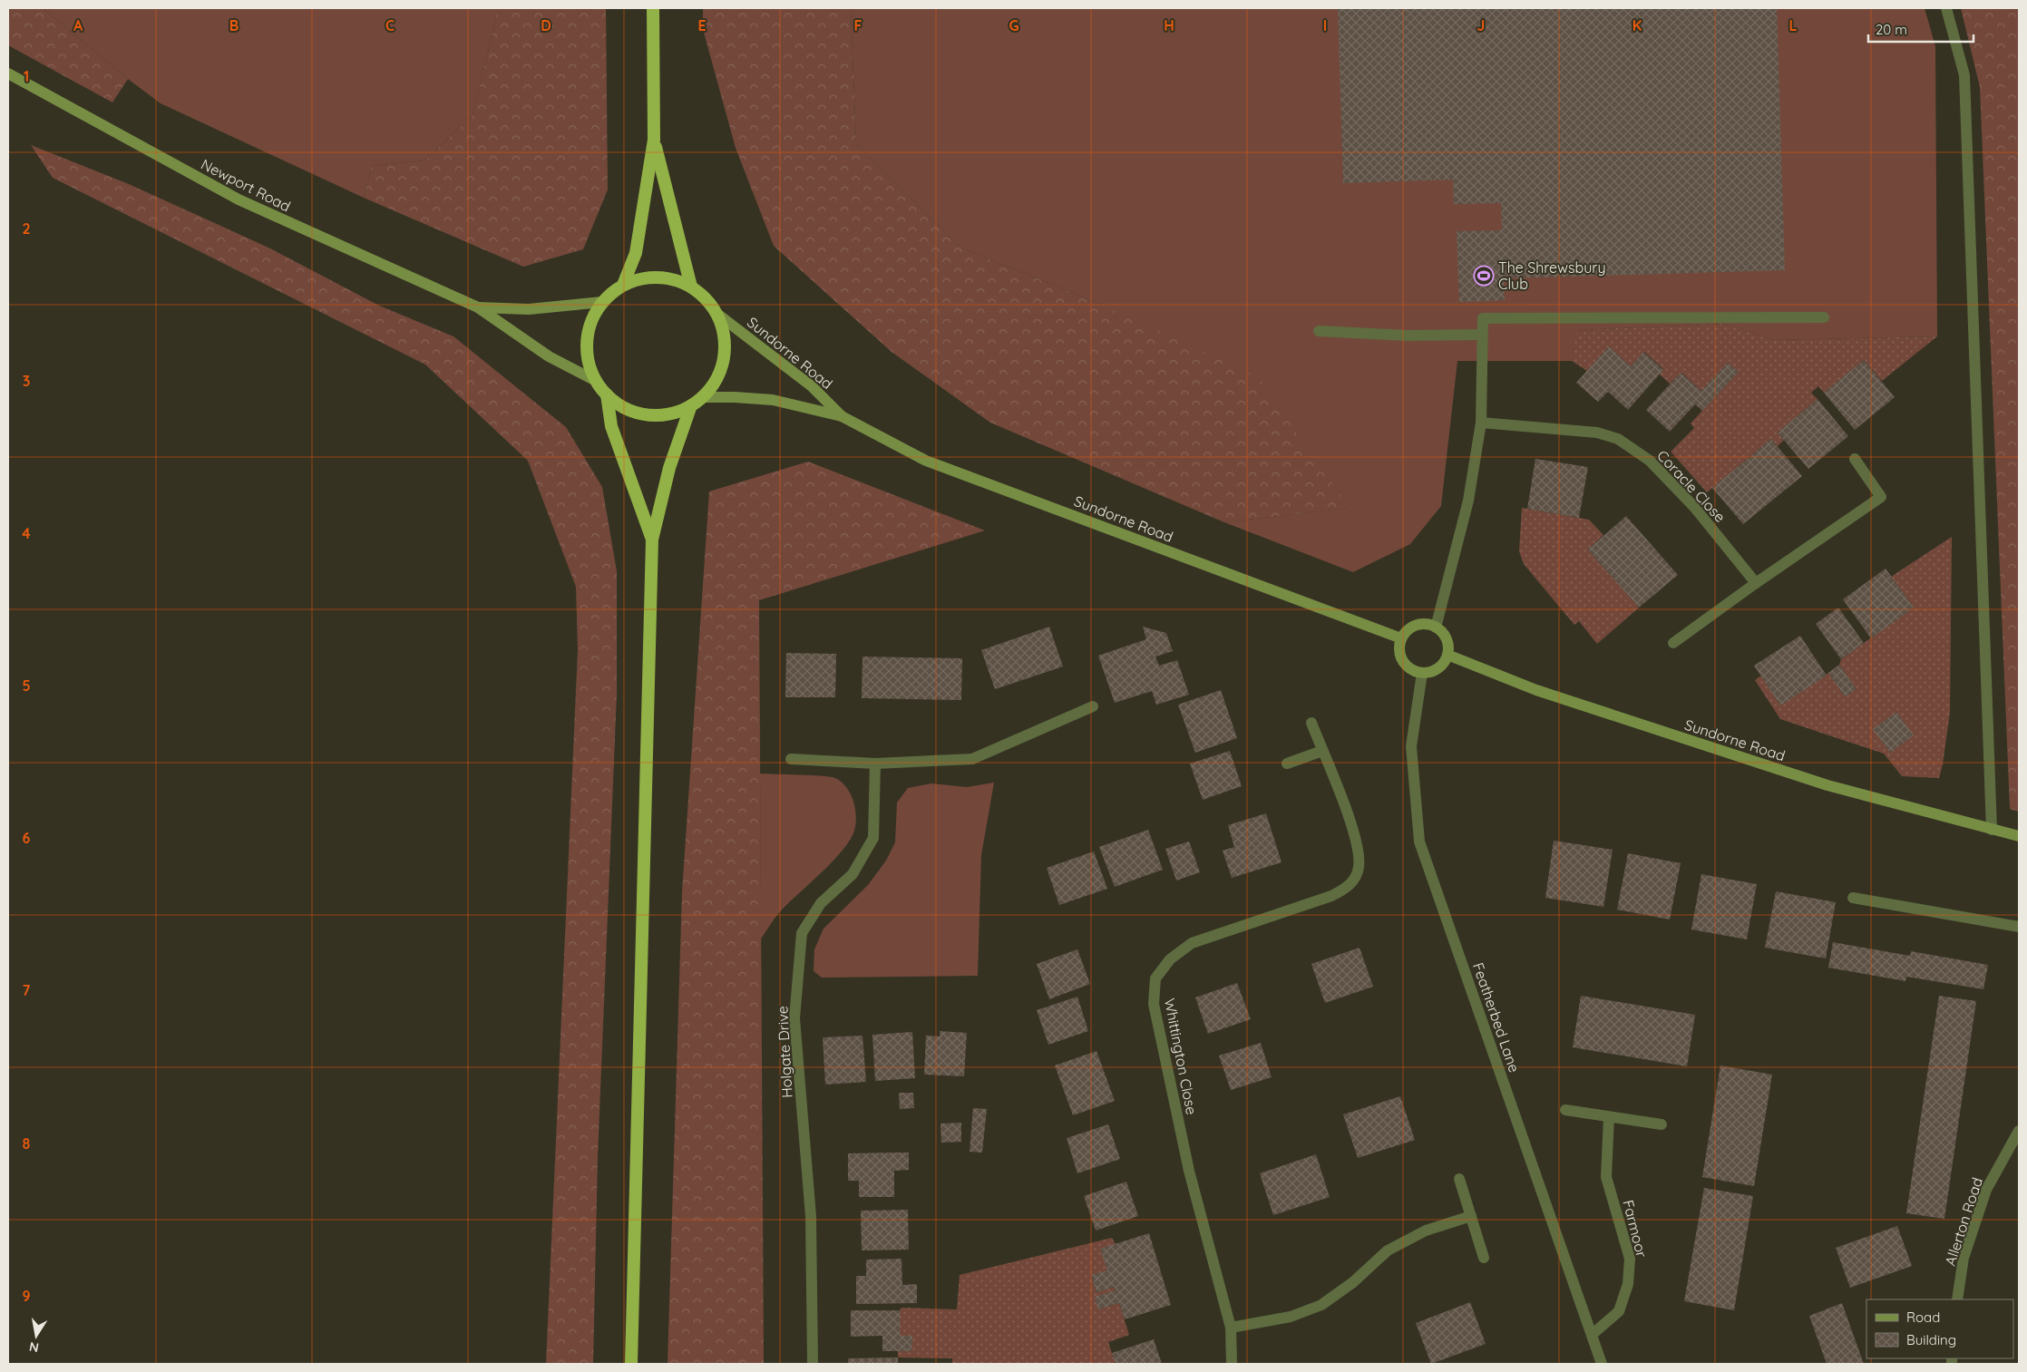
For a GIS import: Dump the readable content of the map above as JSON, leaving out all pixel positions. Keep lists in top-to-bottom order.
{
  "streets": {
    "main road": ["Newport Road", "Sundorne Road"],
    "street": [
      "Coracle Close",
      "Featherbed Lane",
      "Holgate Drive",
      "Whittington Close",
      "Allerton Road",
      "Farmoor"
    ]
  },
  "crossings": [
    ["Newport Road", "Sundorne Road"],
    ["Sundorne Road", "Featherbed Lane"],
    ["Featherbed Lane", "Farmoor"]
  ],
  "places": {
    "sports": ["The Shrewsbury Club"]
  },
  "legend": ["Road", "Building"],
  "scale_bar": "20 m",
  "north": "bottom",
  "grid": {
    "columns": [
      "A",
      "B",
      "C",
      "D",
      "E",
      "F",
      "G",
      "H",
      "I",
      "J",
      "K",
      "L"
    ],
    "rows": [
      "1",
      "2",
      "3",
      "4",
      "5",
      "6",
      "7",
      "8",
      "9"
    ]
  }
}
